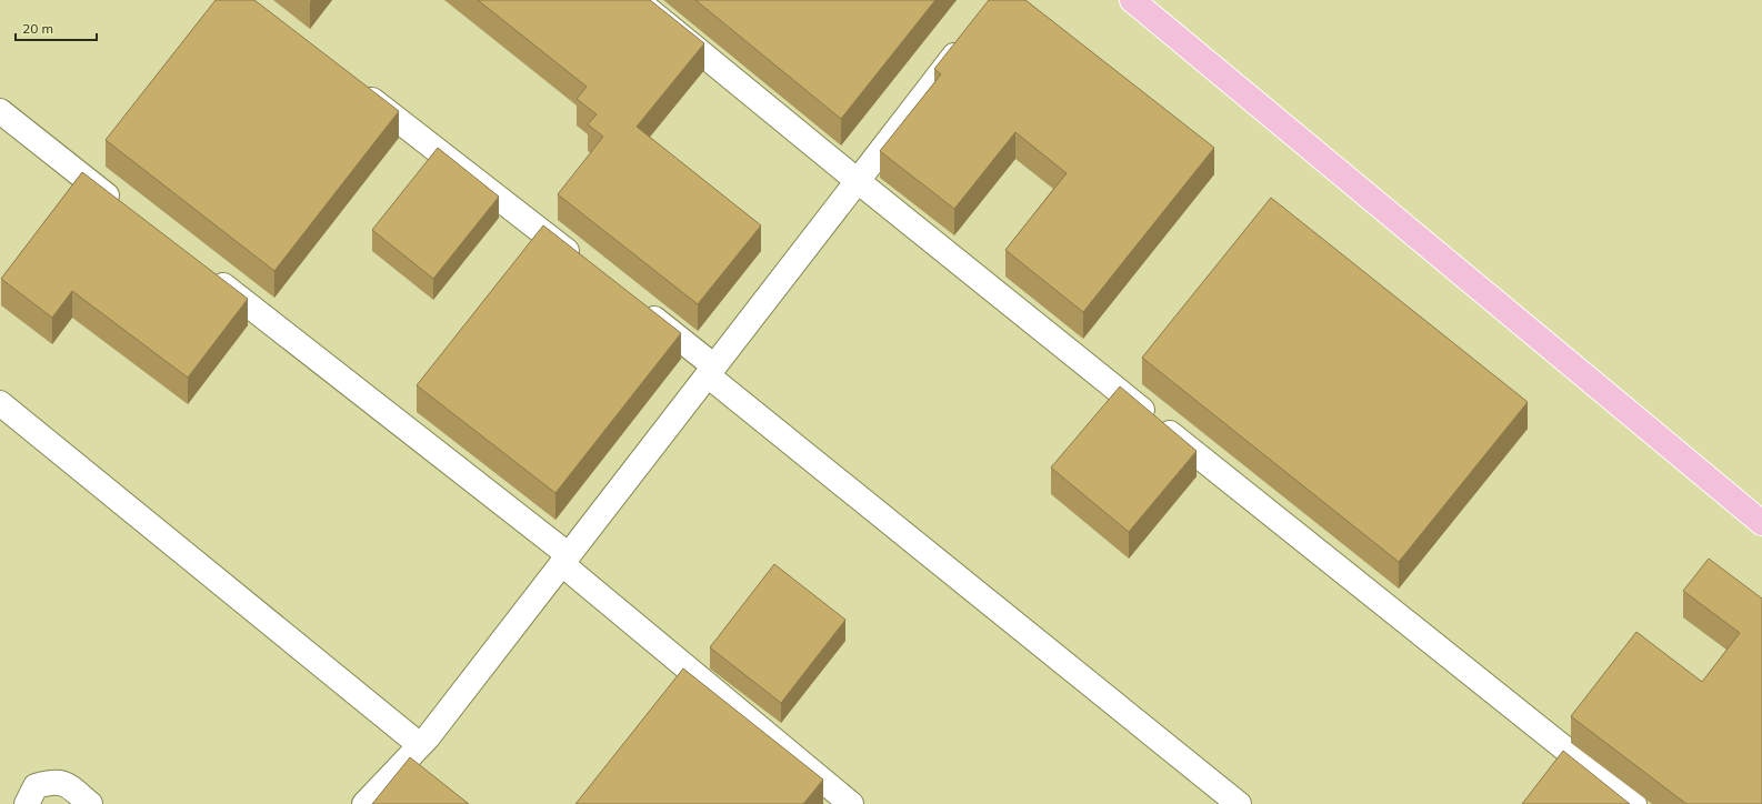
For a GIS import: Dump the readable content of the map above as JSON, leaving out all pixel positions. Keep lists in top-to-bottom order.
{
  "scale_bar": "20 m"
}
